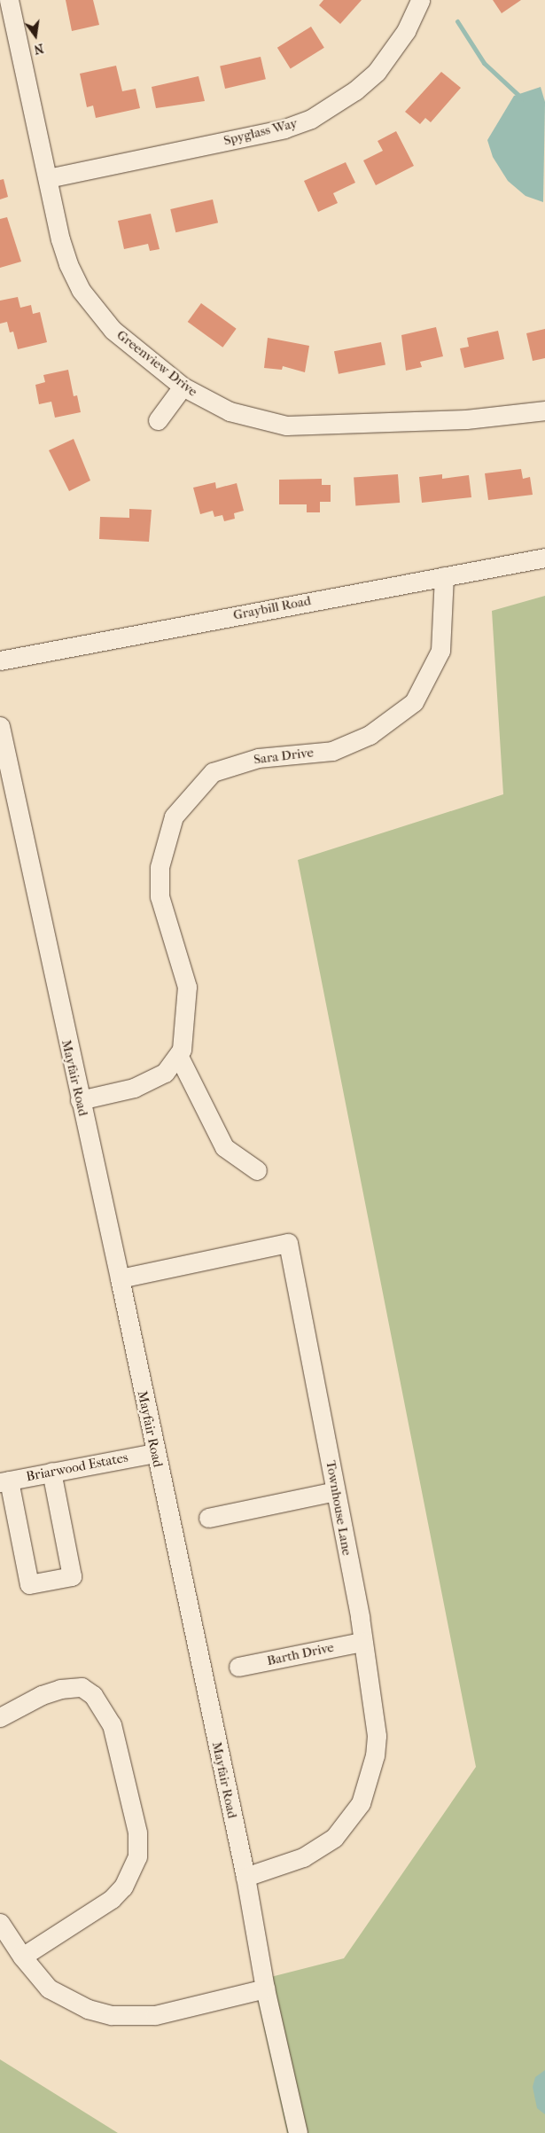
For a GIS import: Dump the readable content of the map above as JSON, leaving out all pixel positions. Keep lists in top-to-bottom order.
{
  "streets": {
    "street": [
      "Spyglass Way",
      "Greenview Drive",
      "Graybill Road",
      "Sara Drive",
      "Mayfair Road",
      "Briarwood Estates",
      "Townhouse Lane",
      "Barth Drive"
    ]
  },
  "crossings": [
    ["Spyglass Way", "Greenview Drive"],
    ["Graybill Road", "Sara Drive"],
    ["Sara Drive", "Mayfair Road"],
    ["Mayfair Road", "Briarwood Estates"],
    ["Mayfair Road", "Townhouse Lane"],
    ["Townhouse Lane", "Barth Drive"]
  ],
  "north": "bottom"
}
